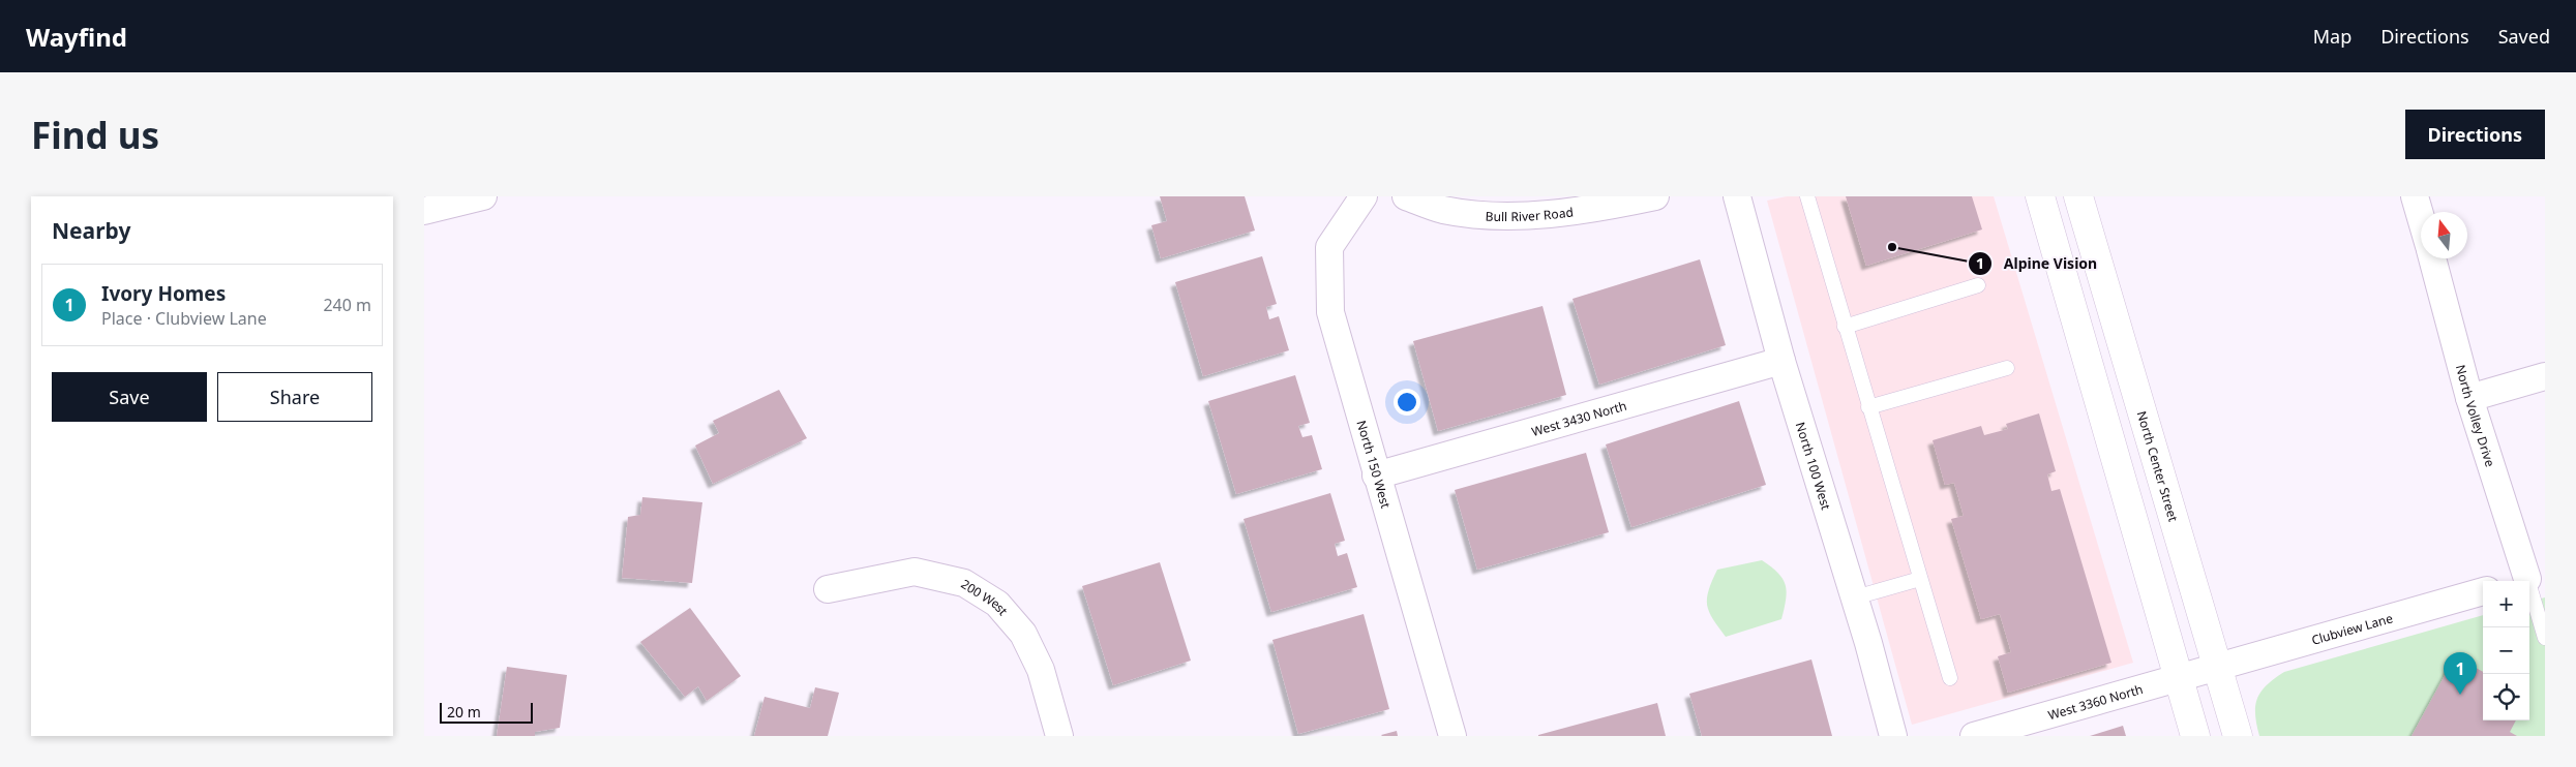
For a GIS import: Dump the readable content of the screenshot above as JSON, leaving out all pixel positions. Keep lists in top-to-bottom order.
{
  "streets": {
    "street": [
      "Bull River Road",
      "North Volley Drive",
      "West 3430 North",
      "North 150 West",
      "North 100 West",
      "North Center Street",
      "200 West",
      "Clubview Lane",
      "West 3360 North"
    ]
  },
  "crossings": [
    ["West 3430 North", "North 150 West"],
    ["West 3430 North", "North 100 West"],
    ["North Center Street", "Clubview Lane"],
    ["North Center Street", "West 3360 North"],
    ["Clubview Lane", "West 3360 North"]
  ],
  "places": ["Alpine Vision"],
  "scale_bar": "20 m",
  "north": "top",
  "page": {
    "header": "Wayfind",
    "nav": ["Map", "Directions", "Saved"],
    "buttons": [
      "Directions",
      ["Save", "Share"]
    ],
    "title": "Find us",
    "heading": "Nearby",
    "list": [
      {
        "mark": "1",
        "name": "Ivory Homes",
        "note": "Place · Clubview Lane",
        "value": "240 m"
      }
    ],
    "map_buttons": ["+", "−"],
    "pins": "1",
    "scale": "20 m"
  }
}
